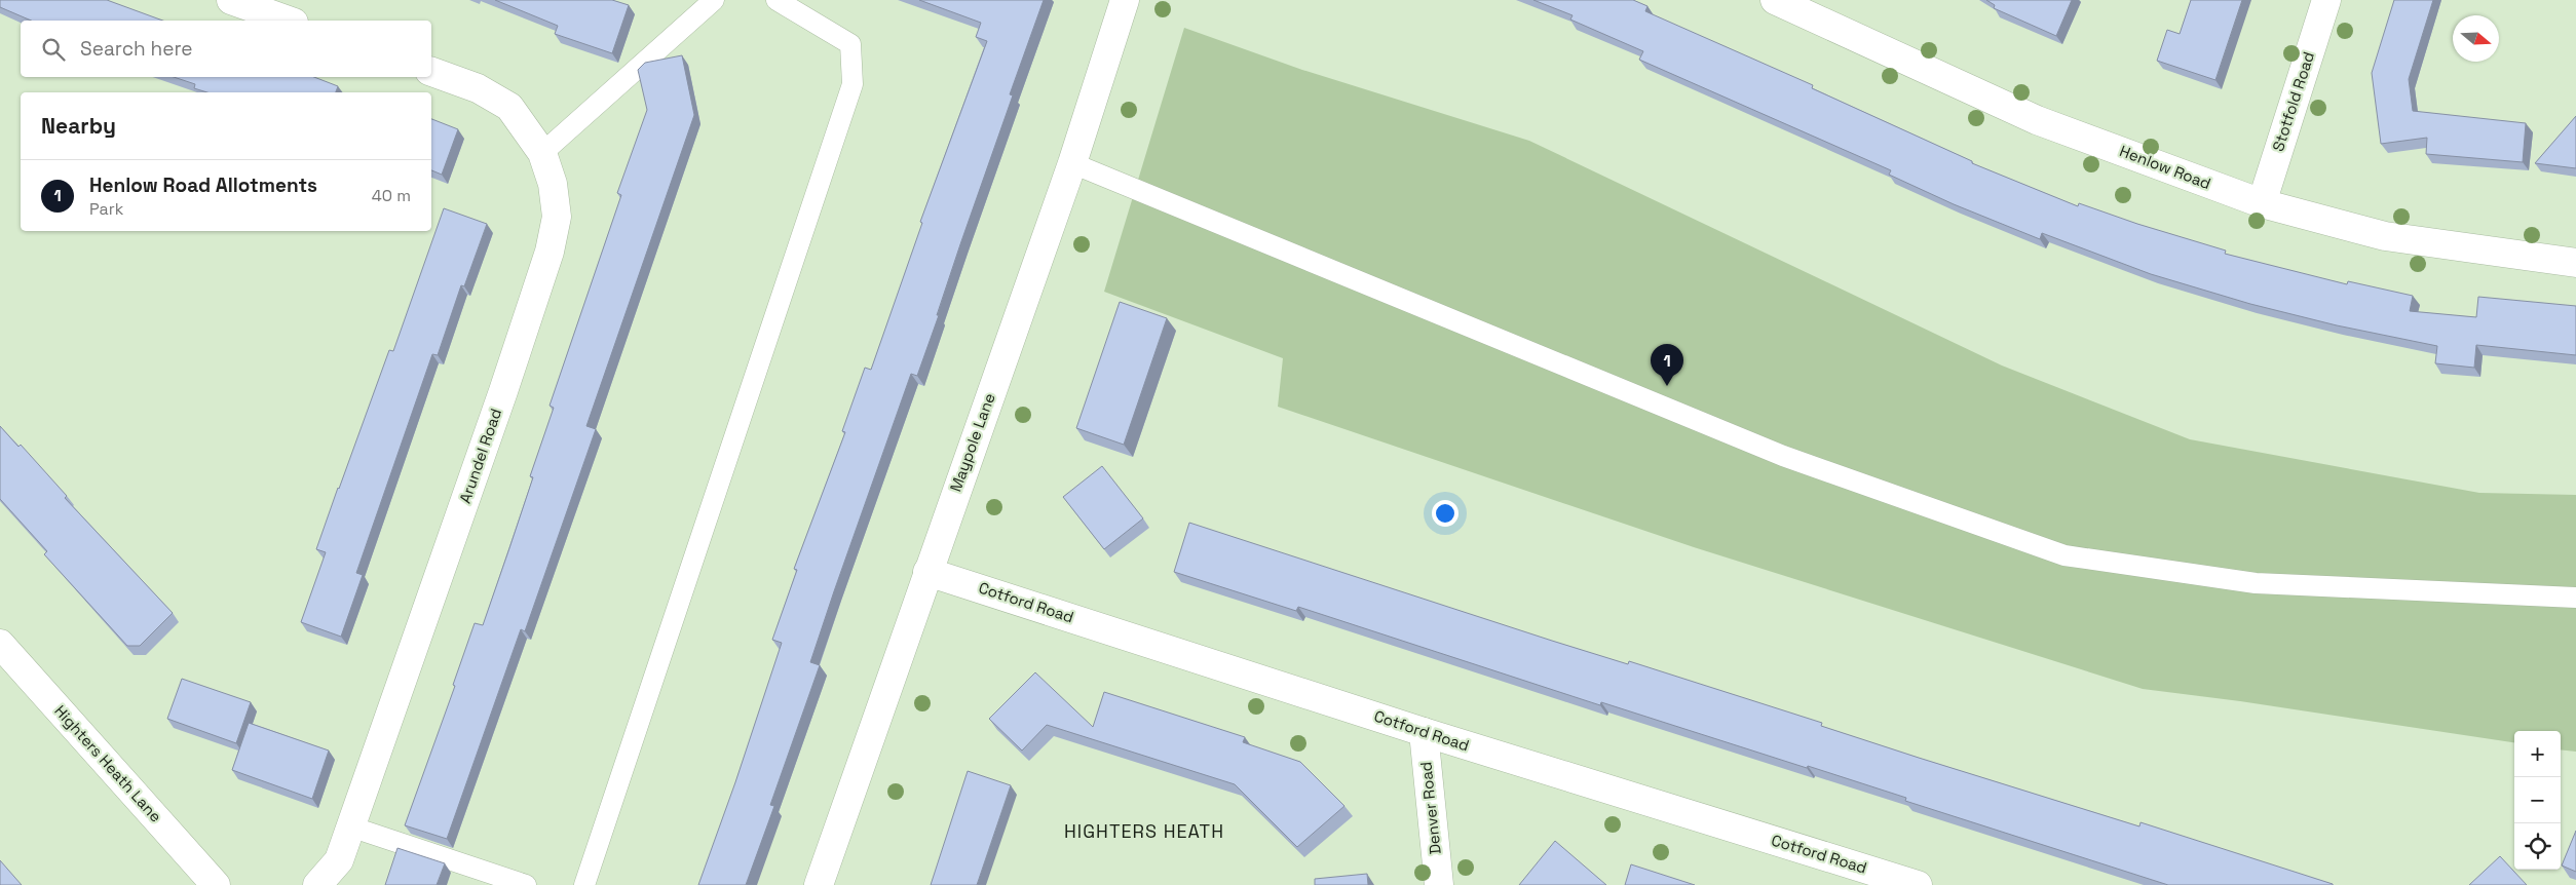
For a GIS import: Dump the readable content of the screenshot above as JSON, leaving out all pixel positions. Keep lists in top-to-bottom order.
{
  "streets": {
    "street": [
      "Stotfold Road",
      "Henlow Road",
      "Maypole Lane",
      "Arundel Road",
      "Cotford Road",
      "Highters Heath Lane",
      "Denver Road"
    ]
  },
  "crossings": [
    ["Stotfold Road", "Henlow Road"],
    ["Maypole Lane", "Cotford Road"],
    ["Cotford Road", "Denver Road"]
  ],
  "districts": ["HIGHTERS HEATH"],
  "north": "right",
  "page": {
    "search": "Search here",
    "heading": "Nearby",
    "list": [
      {
        "mark": "1",
        "name": "Henlow Road Allotments",
        "note": "Park",
        "value": "40 m"
      }
    ],
    "pins": "1",
    "map_buttons": ["+", "−"]
  }
}
